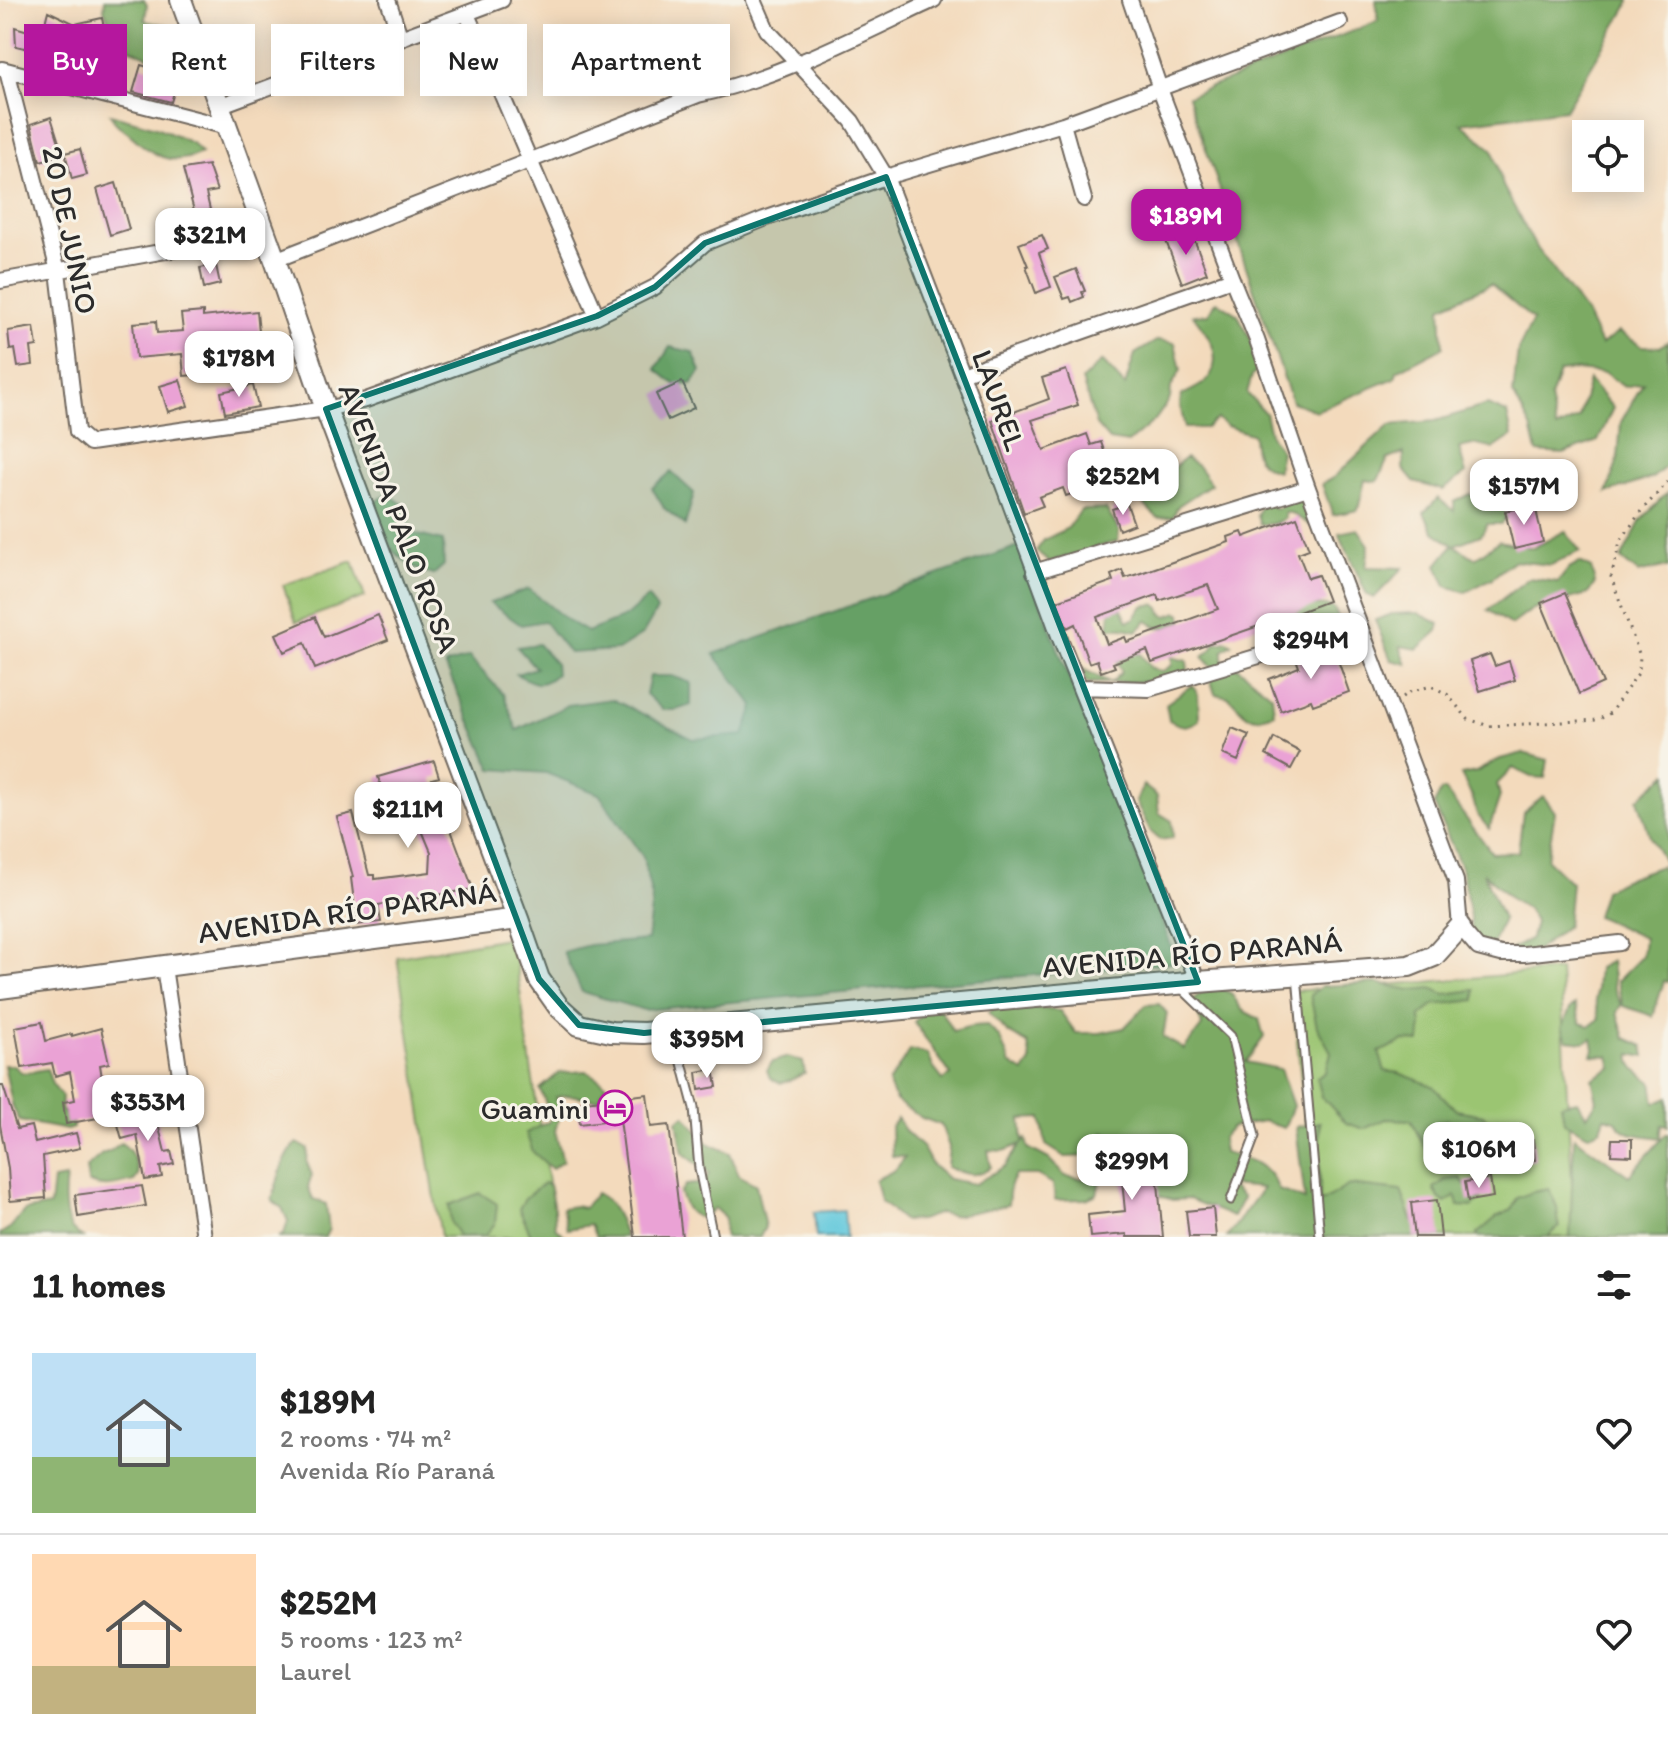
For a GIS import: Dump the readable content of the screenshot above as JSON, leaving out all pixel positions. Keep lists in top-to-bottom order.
{
  "streets": {
    "main road": ["AVENIDA PALO ROSA", "AVENIDA RÍO PARANÁ"],
    "street": ["20 DE JUNIO", "LAUREL"]
  },
  "crossings": [
    ["20 DE JUNIO", "AVENIDA PALO ROSA"],
    ["LAUREL", "AVENIDA RÍO PARANÁ"],
    ["AVENIDA PALO ROSA", "AVENIDA RÍO PARANÁ"]
  ],
  "places": {
    "hotel": ["Guamini"]
  },
  "page": {
    "chip": [
      "Buy",
      "Rent",
      "Filters",
      "New",
      "Apartment"
    ],
    "price": [
      "$189M",
      "$321M",
      "$178M",
      "$252M",
      "$157M",
      "$294M",
      "$211M",
      "$395M",
      "$353M",
      "$106M",
      "$299M"
    ],
    "heading": "11 homes",
    "list": [
      {
        "name": "$189M",
        "note": "2 rooms · 74 m² · Avenida Río Paraná"
      },
      {
        "name": "$252M",
        "note": "5 rooms · 123 m² · Laurel"
      }
    ]
  }
}
